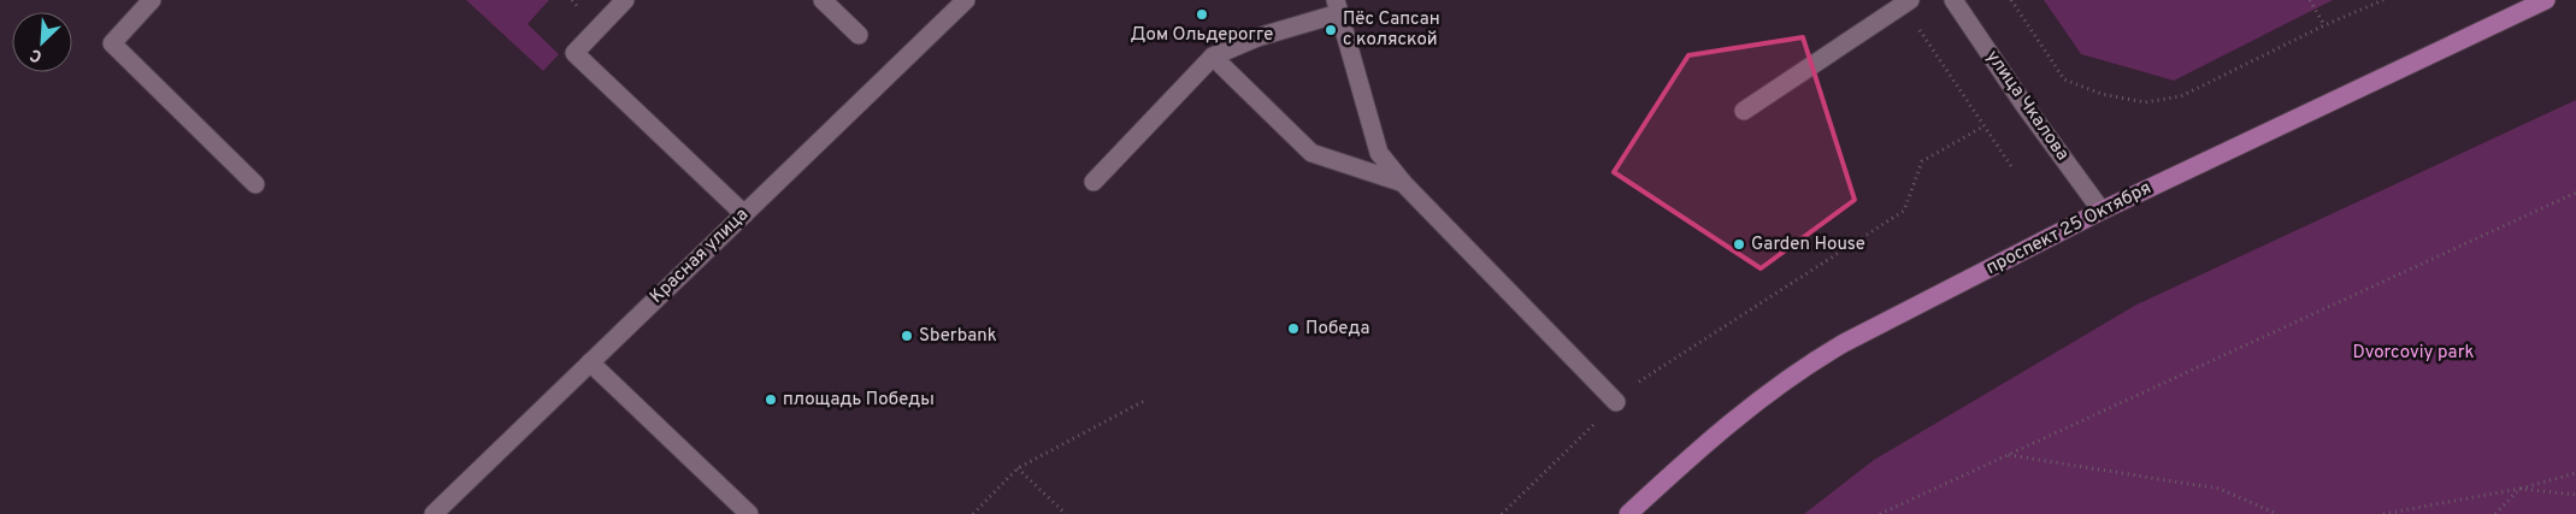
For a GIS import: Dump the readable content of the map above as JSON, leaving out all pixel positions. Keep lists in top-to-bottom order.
{
  "streets": {
    "main road": ["проспект 25 Октября"],
    "street": ["улица Чкалова", "Красная улица"]
  },
  "crossings": [
    ["улица Чкалова", "проспект 25 Октября"]
  ],
  "parks": ["Dvorcoviy park"],
  "places": [
    "Дом Ольдерогге",
    "Пёс Сапсан с коляской",
    "Garden House",
    "Победа",
    "Sberbank",
    "площадь Победы"
  ],
  "north": "bottom left"
}
